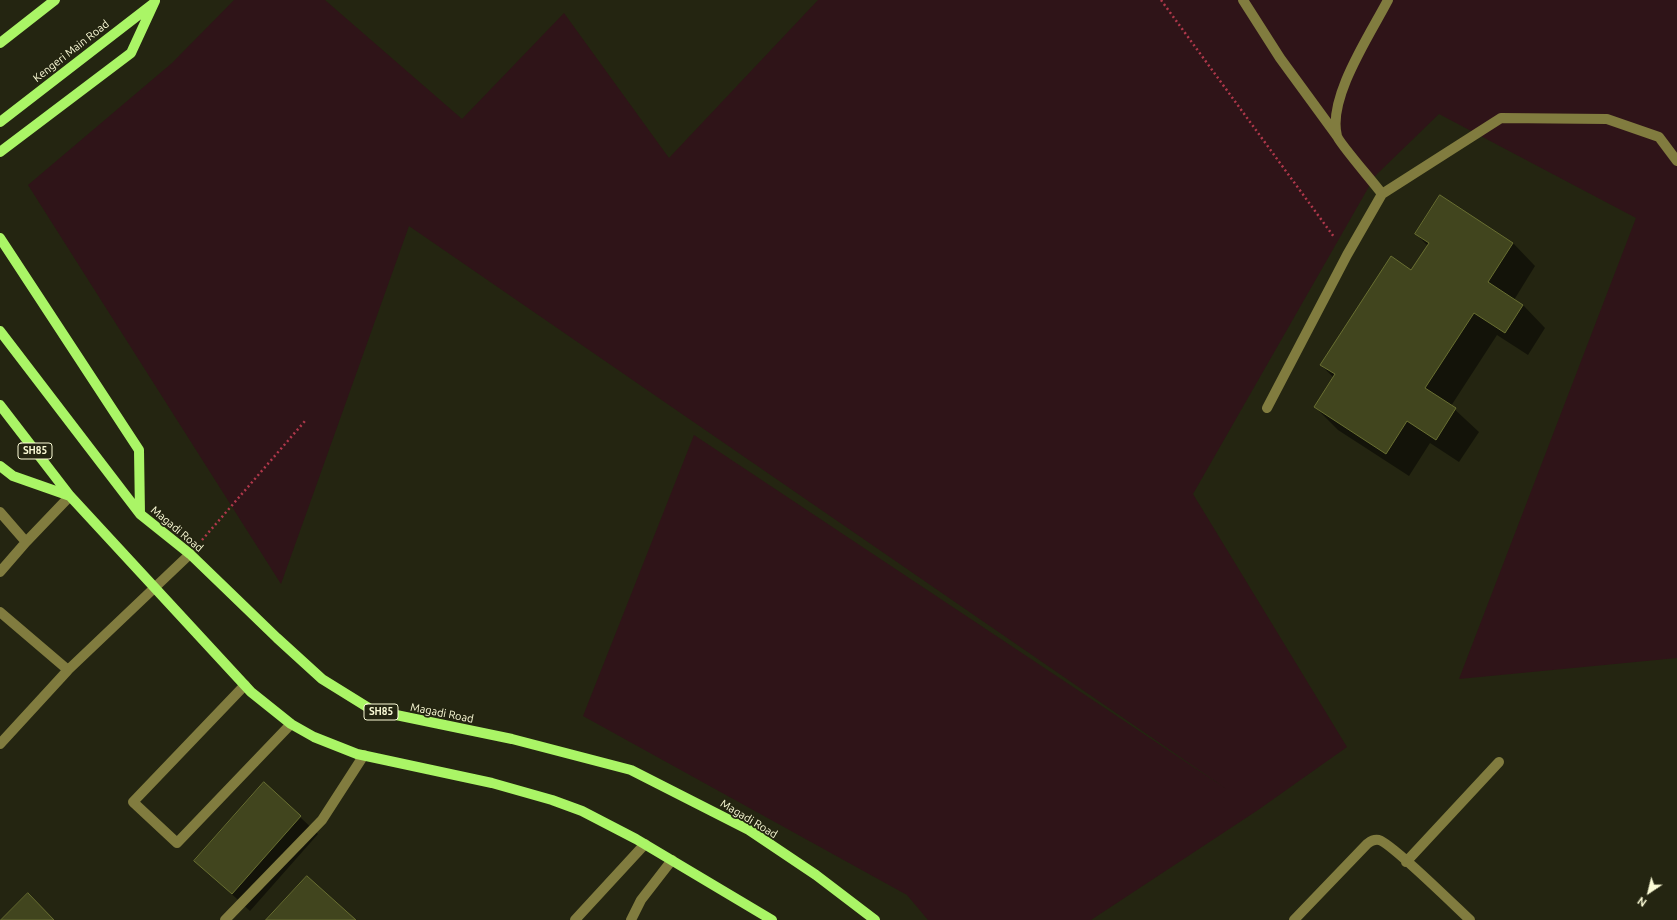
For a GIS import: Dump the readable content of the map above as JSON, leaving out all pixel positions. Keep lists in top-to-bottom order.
{
  "streets": {
    "main road": ["Kengeri Main Road", "SH85", "Magadi Road"]
  },
  "north": "bottom left"
}
